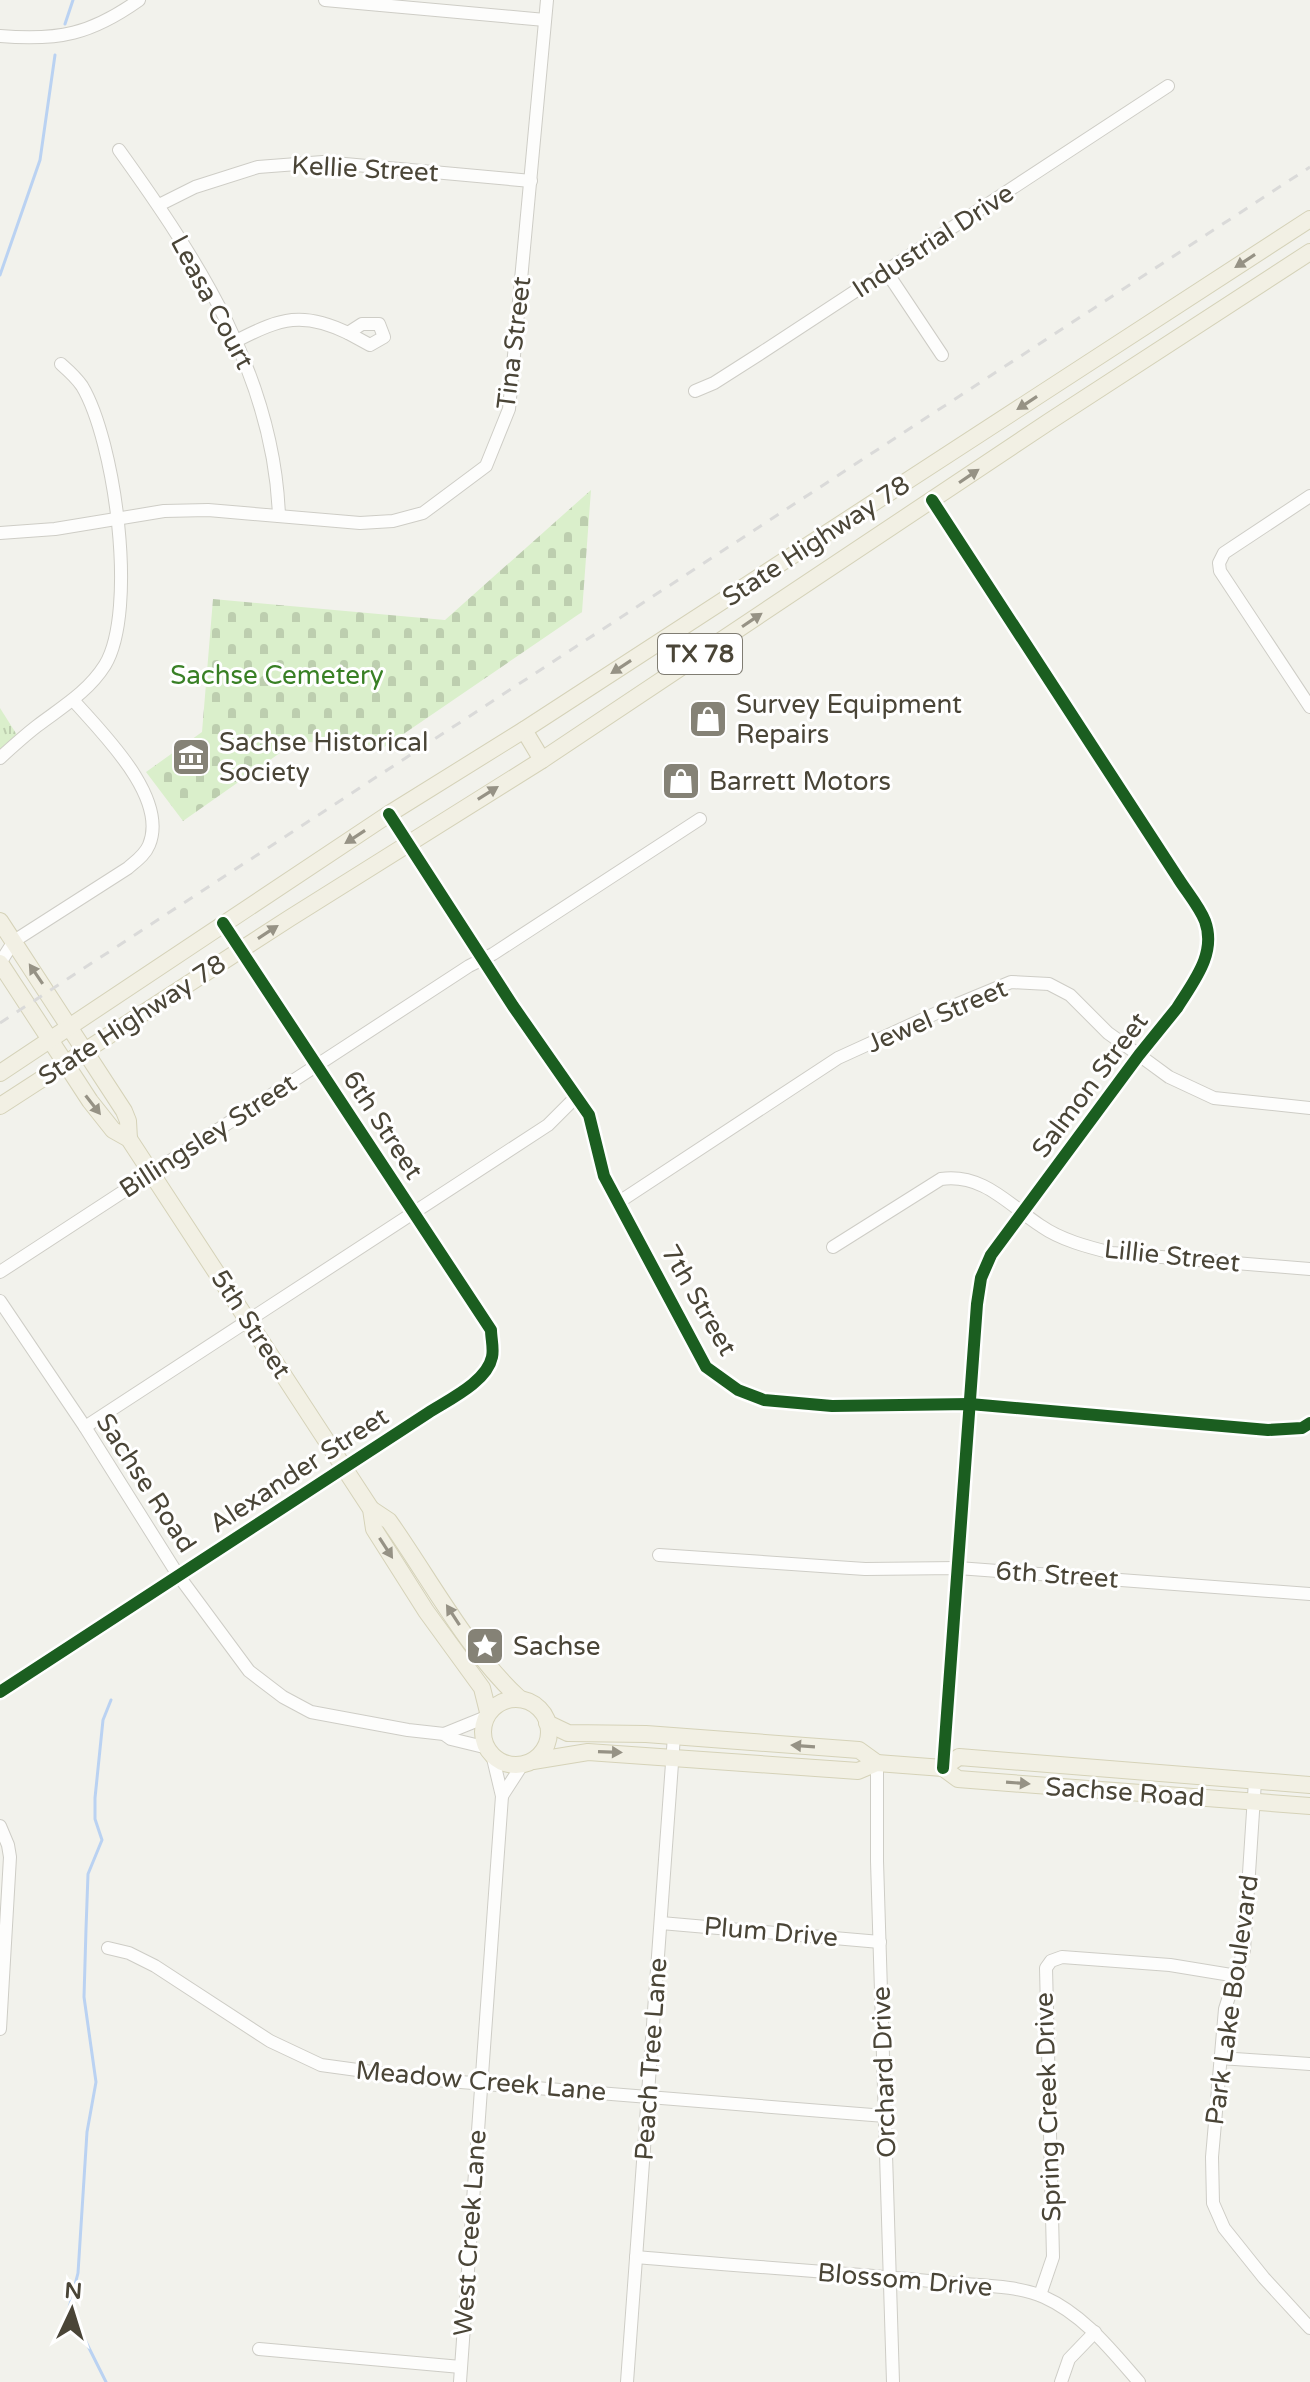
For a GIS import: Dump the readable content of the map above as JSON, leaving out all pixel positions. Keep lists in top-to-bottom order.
{
  "streets": {
    "main road": [
      "State Highway 78",
      "TX 78",
      "5th Street",
      "Sachse Road"
    ],
    "street": [
      "Kellie Street",
      "Industrial Drive",
      "Leasa Court",
      "Tina Street",
      "Jewel Street",
      "Salmon Street",
      "6th Street",
      "Billingsley Street",
      "Lillie Street",
      "7th Street",
      "Alexander Street",
      "Plum Drive",
      "Park Lake Boulevard",
      "Peach Tree Lane",
      "Orchard Drive",
      "Meadow Creek Lane",
      "Spring Creek Drive",
      "West Creek Lane",
      "Blossom Drive"
    ]
  },
  "crossings": [
    ["Kellie Street", "Leasa Court"],
    ["Kellie Street", "Tina Street"],
    ["Leasa Court", "Tina Street"],
    ["State Highway 78", "Salmon Street"],
    ["State Highway 78", "6th Street"],
    ["State Highway 78", "7th Street"],
    ["State Highway 78", "5th Street"],
    ["Jewel Street", "Salmon Street"],
    ["Jewel Street", "7th Street"],
    ["Salmon Street", "6th Street"],
    ["Salmon Street", "Lillie Street"],
    ["Salmon Street", "7th Street"],
    ["Salmon Street", "Sachse Road"],
    ["6th Street", "Billingsley Street"],
    ["6th Street", "Alexander Street"],
    ["Billingsley Street", "7th Street"],
    ["Billingsley Street", "5th Street"],
    ["5th Street", "Alexander Street"],
    ["5th Street", "Sachse Road"],
    ["5th Street", "West Creek Lane"],
    ["Alexander Street", "Sachse Road"],
    ["Sachse Road", "Park Lake Boulevard"],
    ["Sachse Road", "Peach Tree Lane"],
    ["Sachse Road", "Orchard Drive"],
    ["Sachse Road", "West Creek Lane"],
    ["Plum Drive", "Peach Tree Lane"],
    ["Plum Drive", "Orchard Drive"],
    ["Park Lake Boulevard", "Spring Creek Drive"],
    ["Peach Tree Lane", "Meadow Creek Lane"],
    ["Peach Tree Lane", "Blossom Drive"],
    ["Orchard Drive", "Meadow Creek Lane"],
    ["Orchard Drive", "Blossom Drive"],
    ["Meadow Creek Lane", "West Creek Lane"],
    ["Spring Creek Drive", "Blossom Drive"]
  ],
  "parks": ["Sachse Cemetery"],
  "places": {
    "shop": ["Survey Equipment Repairs", "Barrett Motors"],
    "museum": ["Sachse Historical Society"],
    "place": ["Sachse"]
  },
  "north": "top"
}
